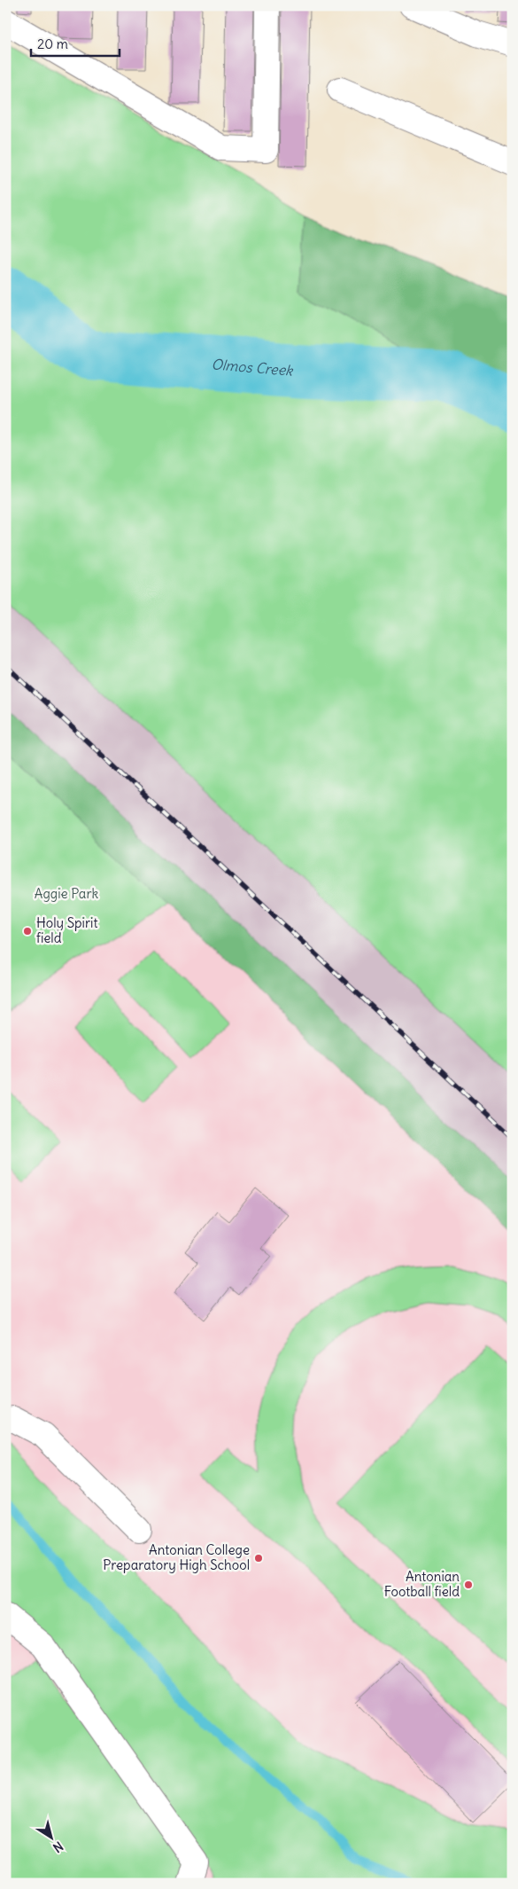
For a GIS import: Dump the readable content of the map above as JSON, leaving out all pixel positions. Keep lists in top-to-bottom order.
{
  "water": ["Olmos Creek"],
  "parks": ["Aggie Park"],
  "places": ["Holy Spirit field", "Antonian College Preparatory High School", "Antonian Football field"],
  "scale_bar": "20 m",
  "north": "bottom right"
}
